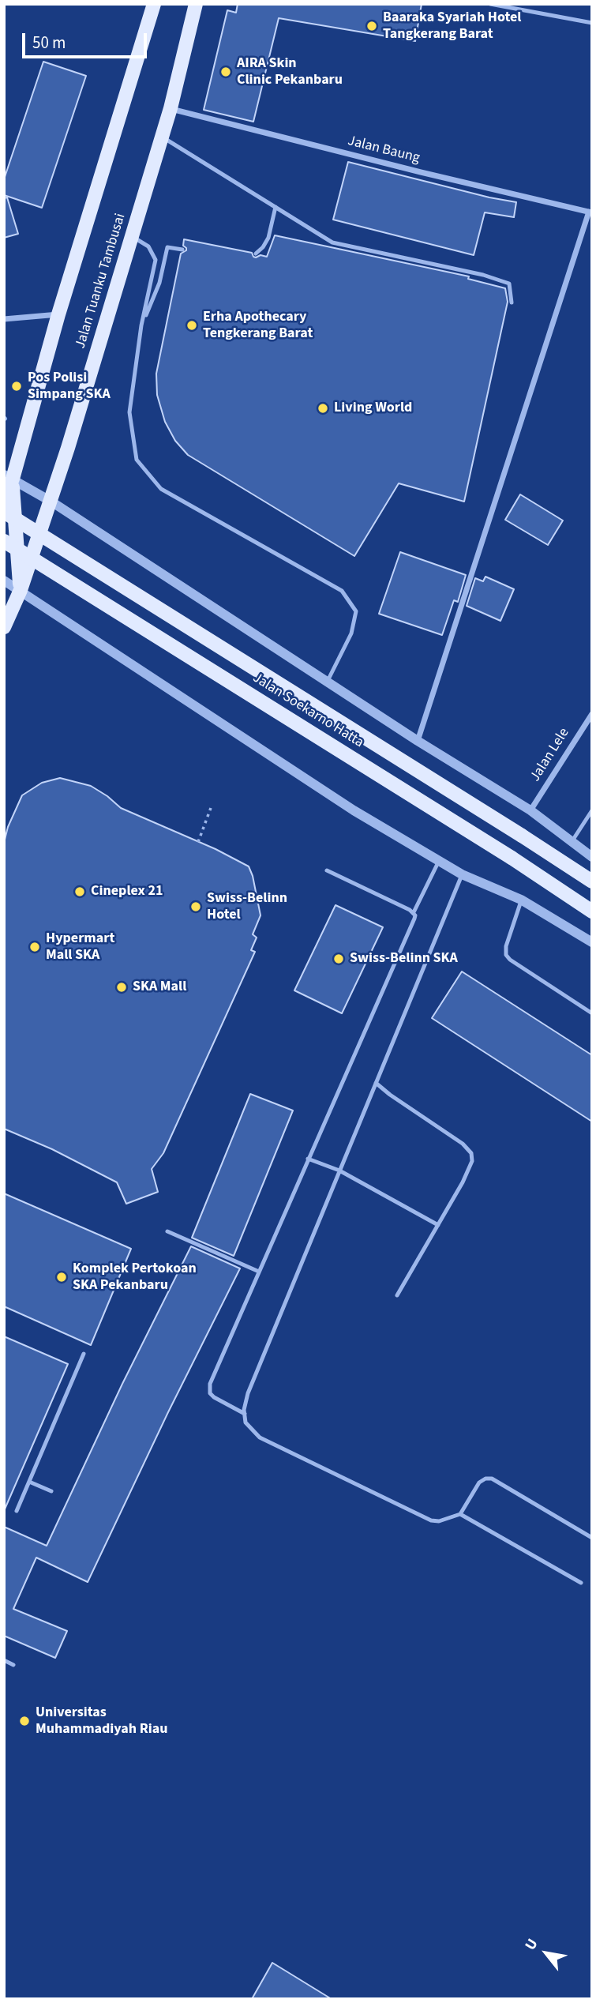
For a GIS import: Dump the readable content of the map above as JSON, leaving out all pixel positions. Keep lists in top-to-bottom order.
{
  "streets": {
    "main road": ["Jalan Tuanku Tambusai", "Jalan Soekarno Hatta"],
    "street": ["Jalan Baung", "Jalan Lele"]
  },
  "crossings": [
    ["Jalan Baung", "Jalan Tuanku Tambusai"]
  ],
  "places": [
    "Baaraka Syariah Hotel Tangkerang Barat",
    "AIRA Skin Clinic Pekanbaru",
    "Erha Apothecary Tengkerang Barat",
    "Pos Polisi Simpang SKA",
    "Living World",
    "Cineplex 21",
    "Swiss-Belinn Hotel",
    "Hypermart Mall SKA",
    "Swiss-Belinn SKA",
    "SKA Mall",
    "Komplek Pertokoan SKA Pekanbaru",
    "Universitas Muhammadiyah Riau"
  ],
  "scale_bar": "50 m",
  "north": "top left"
}
